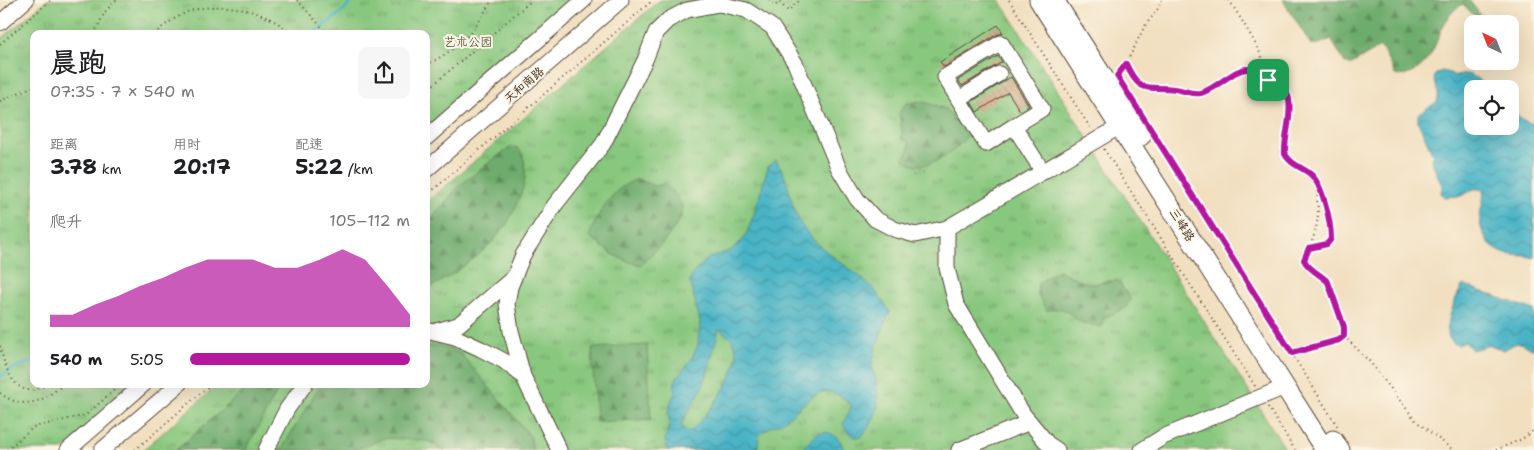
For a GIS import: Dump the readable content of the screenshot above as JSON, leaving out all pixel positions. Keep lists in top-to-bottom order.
{
  "streets": {
    "main road": ["三峰路"],
    "street": ["天和南路"]
  },
  "parks": ["艺术公园"],
  "north": "top left",
  "page": {
    "heading": ["晨跑", "07:35 · 7 × 540 m"],
    "stats": [
      ["距离", "3.78 km"],
      ["用时", "20:17"],
      ["配速", "5:22 /km"]
    ],
    "chart": ["爬升", "105–112 m"],
    "list": [
      {
        "name": "540 m",
        "note": "5:05"
      }
    ]
  }
}
